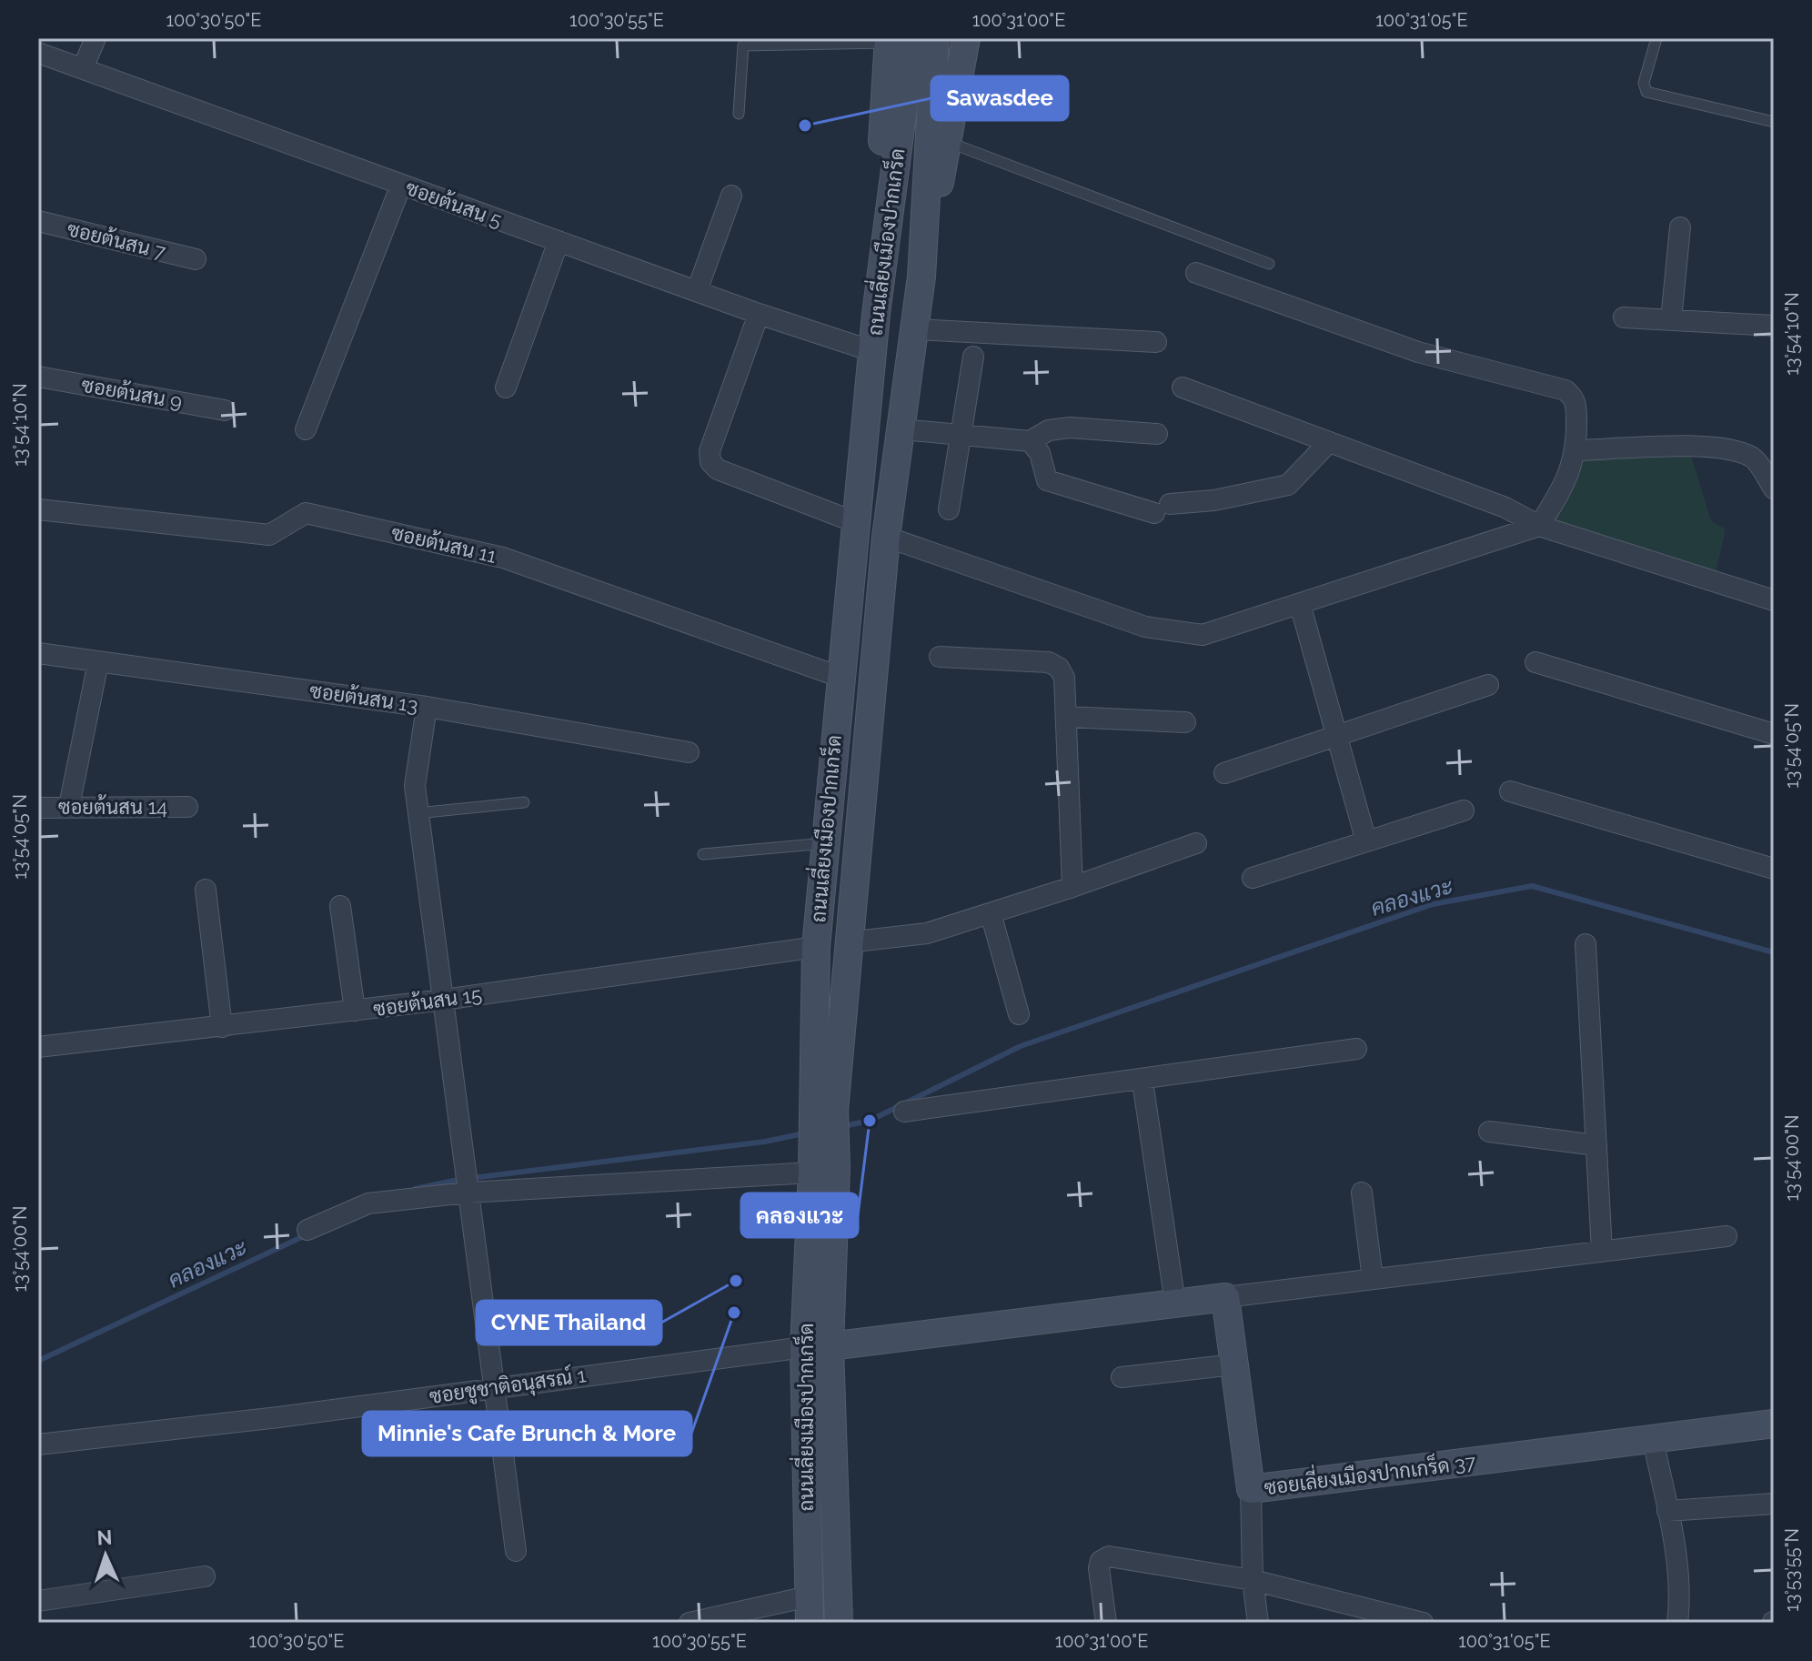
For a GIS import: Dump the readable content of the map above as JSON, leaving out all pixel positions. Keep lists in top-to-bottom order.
{
  "streets": {
    "main road": ["ถนนเลี่ยงเมืองปากเกร็ด", "ซอยเลี่ยงเมืองปากเกร็ด 37"],
    "street": [
      "ซอยต้นสน 5",
      "ซอยต้นสน 7",
      "ซอยต้นสน 9",
      "ซอยต้นสน 11",
      "ซอยต้นสน 13",
      "ซอยต้นสน 14",
      "ซอยต้นสน 15",
      "ซอยชูชาติอนุสรณ์ 1"
    ]
  },
  "crossings": [
    ["ซอยต้นสน 5", "ถนนเลี่ยงเมืองปากเกร็ด"],
    ["ถนนเลี่ยงเมืองปากเกร็ด", "ซอยต้นสน 11"],
    ["ถนนเลี่ยงเมืองปากเกร็ด", "ซอยต้นสน 15"],
    ["ถนนเลี่ยงเมืองปากเกร็ด", "ซอยชูชาติอนุสรณ์ 1"]
  ],
  "water": ["คลองแวะ"],
  "places": [
    "Sawasdee",
    "คลองแวะ",
    "CYNE Thailand",
    "Minnie's Cafe Brunch & More"
  ],
  "north": "top",
  "coordinates": [
    "100°30'50\"E",
    "100°30'55\"E",
    "100°31'00\"E",
    "100°31'05\"E",
    "13°54'10\"N",
    "13°54'05\"N",
    "13°54'00\"N",
    "13°53'55\"N"
  ]
}
